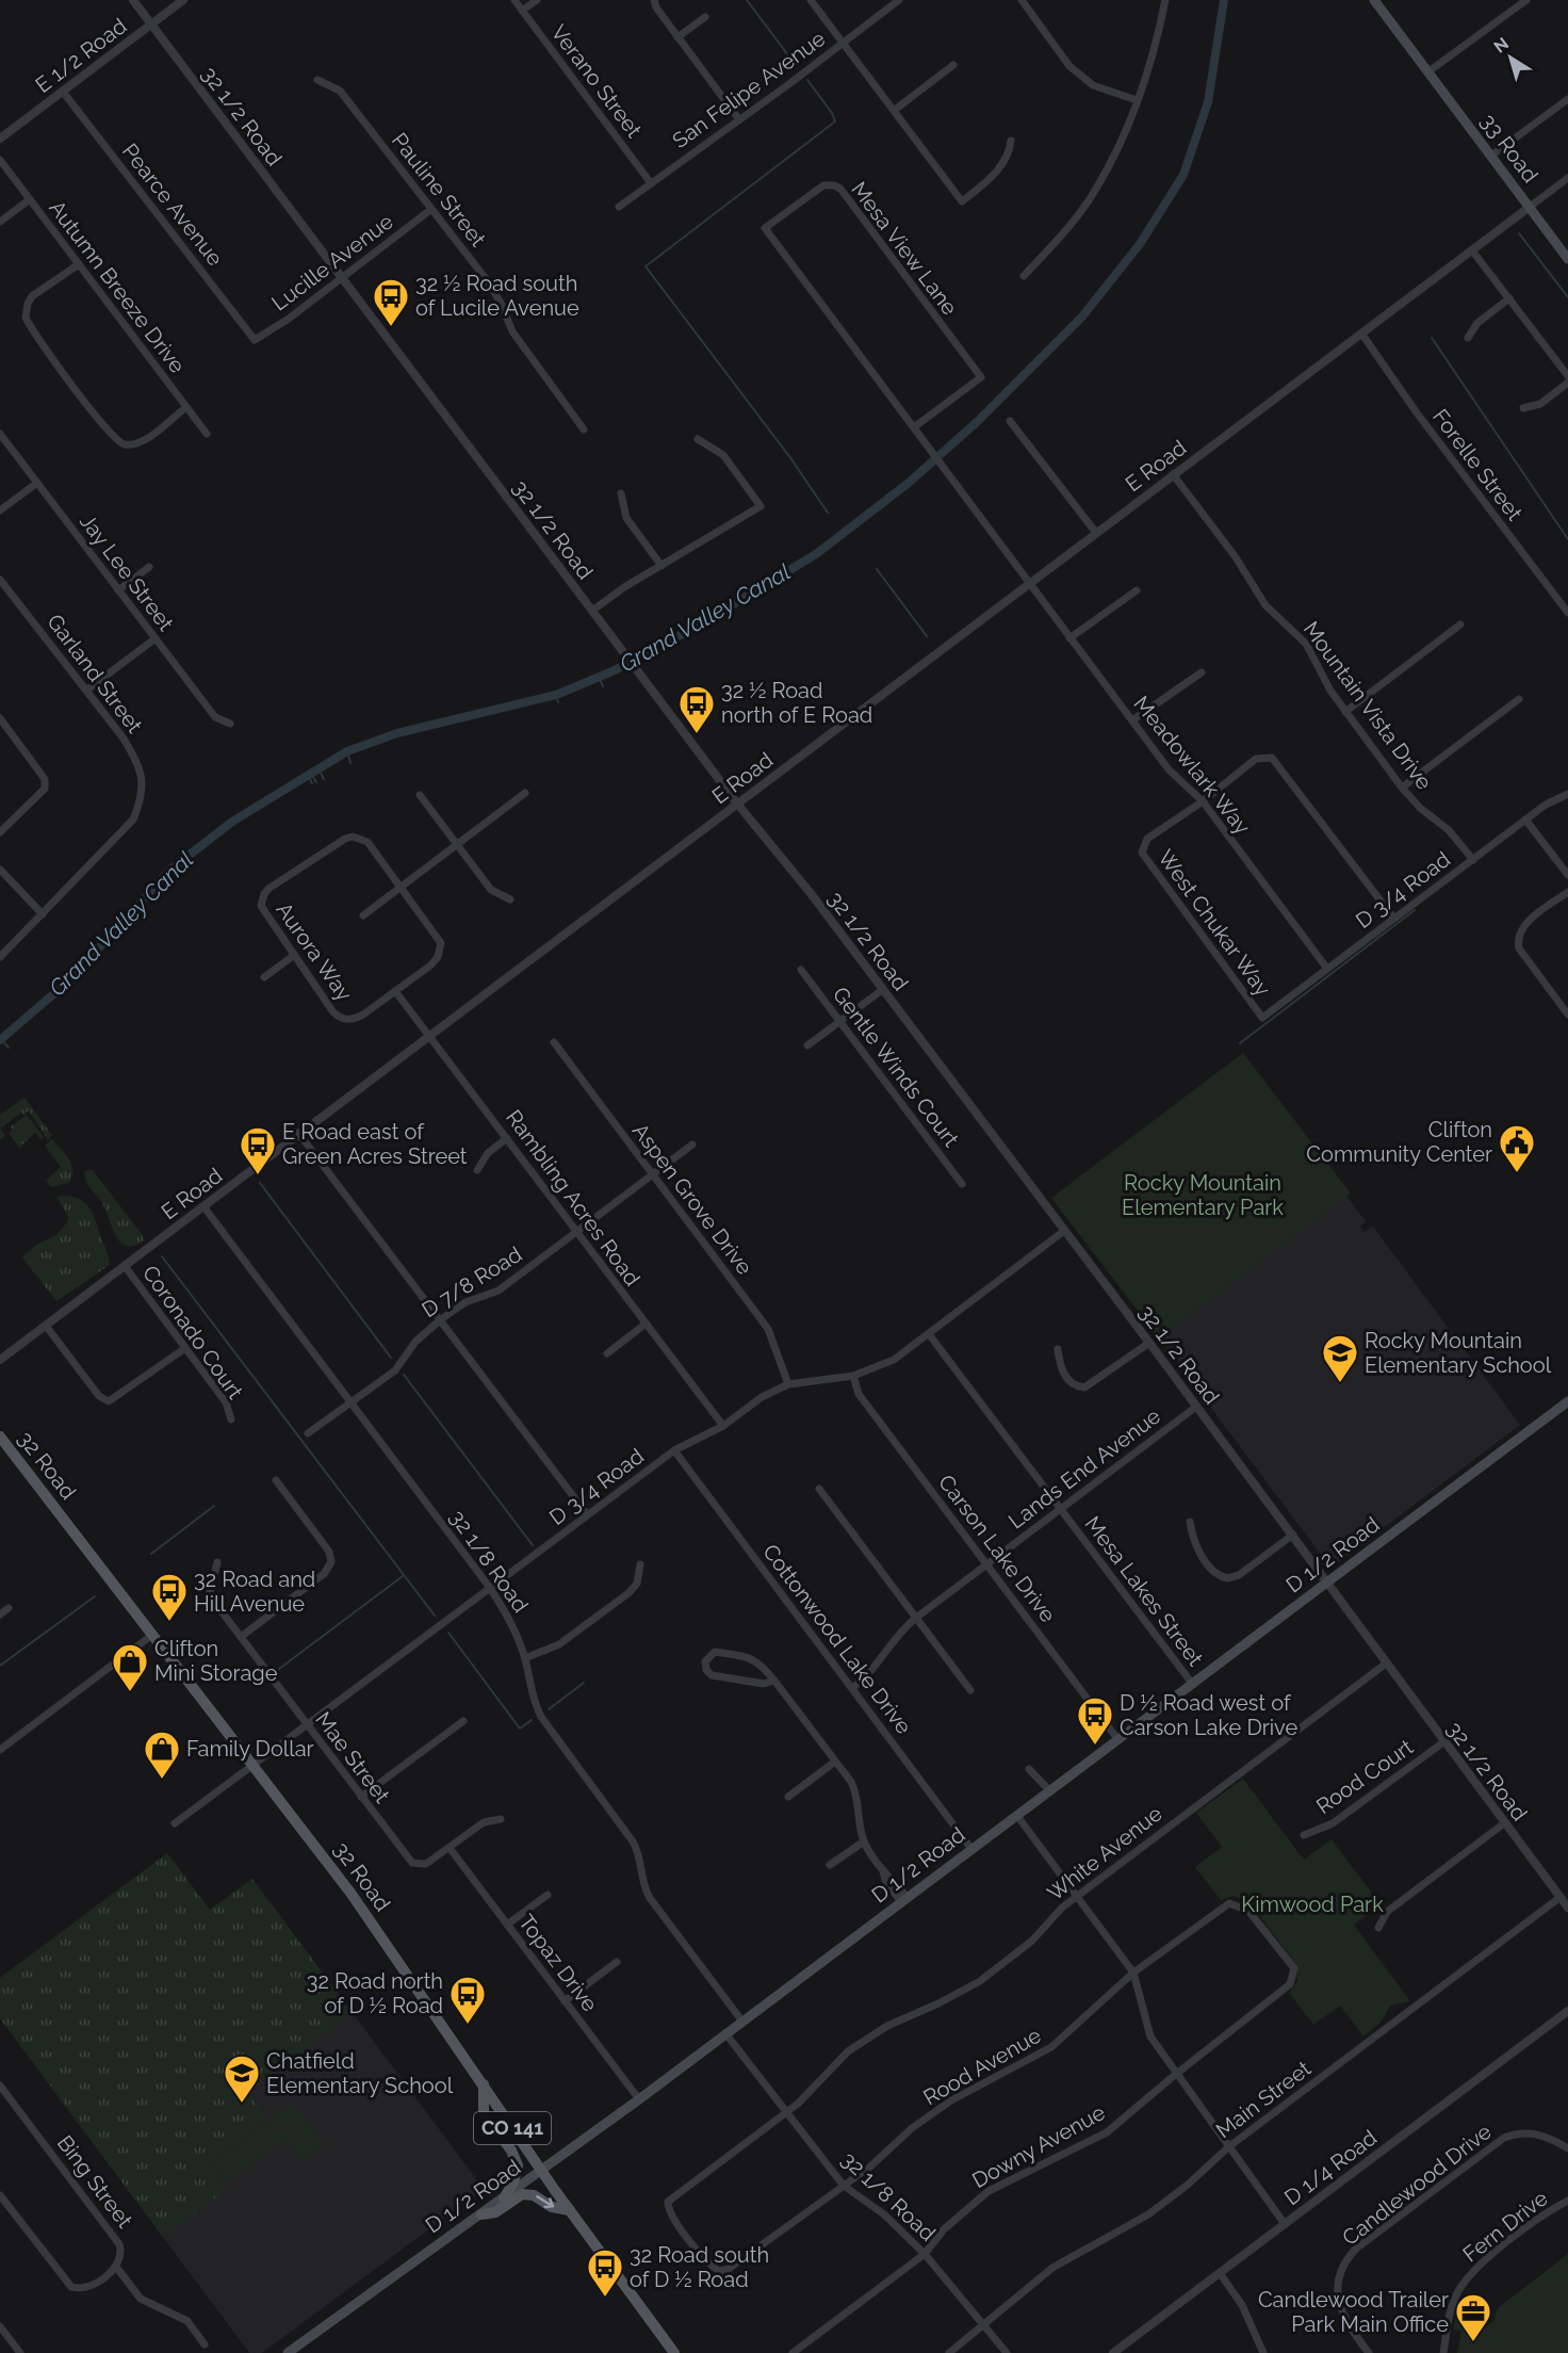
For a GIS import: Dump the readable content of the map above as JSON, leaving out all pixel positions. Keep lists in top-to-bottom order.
{
  "streets": {
    "main road": [
      "33 Road",
      "32 Road",
      "D 1/2 Road",
      "CO 141"
    ],
    "street": [
      "E 1/2 Road",
      "Verano Street",
      "San Felipe Avenue",
      "32 1/2 Road",
      "Pauline Street",
      "Pearce Avenue",
      "Mesa View Lane",
      "Lucille Avenue",
      "Autumn Breeze Drive",
      "Forelle Street",
      "E Road",
      "Jay Lee Street",
      "Garland Street",
      "Mountain Vista Drive",
      "Meadowlark Way",
      "D 3/4 Road",
      "West Chukar Way",
      "Aurora Way",
      "Gentle Winds Court",
      "Rambling Acres Road",
      "Aspen Grove Drive",
      "D 7/8 Road",
      "Coronado Court",
      "Lands End Avenue",
      "Carson Lake Drive",
      "32 1/8 Road",
      "Mesa Lakes Street",
      "Cottonwood Lake Drive",
      "Mae Street",
      "Rood Court",
      "White Avenue",
      "Topaz Drive",
      "Rood Avenue",
      "Main Street",
      "Downy Avenue",
      "D 1/4 Road",
      "Bing Street",
      "Candlewood Drive",
      "Fern Drive"
    ]
  },
  "crossings": [
    ["E 1/2 Road", "32 1/2 Road"],
    ["E 1/2 Road", "Pearce Avenue"],
    ["Verano Street", "San Felipe Avenue"],
    ["32 1/2 Road", "Lucille Avenue"],
    ["32 1/2 Road", "E Road"],
    ["32 1/2 Road", "D 3/4 Road"],
    ["32 1/2 Road", "Lands End Avenue"],
    ["32 1/2 Road", "D 1/2 Road"],
    ["32 1/2 Road", "Rood Court"],
    ["32 1/2 Road", "White Avenue"],
    ["32 1/2 Road", "Main Street"],
    ["33 Road", "E Road"],
    ["Pauline Street", "Lucille Avenue"],
    ["Pearce Avenue", "Lucille Avenue"],
    ["Mesa View Lane", "Meadowlark Way"],
    ["Forelle Street", "E Road"],
    ["E Road", "Mountain Vista Drive"],
    ["E Road", "Meadowlark Way"],
    ["E Road", "Rambling Acres Road"],
    ["E Road", "Coronado Court"],
    ["E Road", "32 1/8 Road"],
    ["Mountain Vista Drive", "D 3/4 Road"],
    ["Meadowlark Way", "D 3/4 Road"],
    ["Meadowlark Way", "West Chukar Way"],
    ["D 3/4 Road", "West Chukar Way"],
    ["D 3/4 Road", "Rambling Acres Road"],
    ["D 3/4 Road", "Aspen Grove Drive"],
    ["D 3/4 Road", "32 Road"],
    ["D 3/4 Road", "Carson Lake Drive"],
    ["D 3/4 Road", "32 1/8 Road"],
    ["D 3/4 Road", "Mesa Lakes Street"],
    ["D 3/4 Road", "Cottonwood Lake Drive"],
    ["D 3/4 Road", "Mae Street"],
    ["Aurora Way", "Rambling Acres Road"],
    ["Rambling Acres Road", "D 7/8 Road"],
    ["Aspen Grove Drive", "D 7/8 Road"],
    ["D 7/8 Road", "32 1/8 Road"],
    ["32 Road", "D 1/2 Road"],
    ["Lands End Avenue", "Carson Lake Drive"],
    ["Lands End Avenue", "Mesa Lakes Street"],
    ["Lands End Avenue", "Cottonwood Lake Drive"],
    ["Carson Lake Drive", "D 1/2 Road"],
    ["D 1/2 Road", "32 1/8 Road"],
    ["D 1/2 Road", "Mesa Lakes Street"],
    ["D 1/2 Road", "Cottonwood Lake Drive"],
    ["D 1/2 Road", "Topaz Drive"],
    ["32 1/8 Road", "White Avenue"],
    ["32 1/8 Road", "Rood Avenue"],
    ["32 1/8 Road", "Main Street"],
    ["32 1/8 Road", "Downy Avenue"],
    ["Mae Street", "Topaz Drive"],
    ["White Avenue", "Rood Avenue"],
    ["Rood Avenue", "Downy Avenue"]
  ],
  "water": ["Grand Valley Canal"],
  "parks": ["Rocky Mountain Elementary Park", "Kimwood Park"],
  "places": {
    "bus stop": [
      "32 ½ Road south of Lucile Avenue",
      "32 ½ Road north of E Road",
      "E Road east of Green Acres Street",
      "32 Road and Hill Avenue",
      "D ½ Road west of Carson Lake Drive",
      "32 Road north of D ½ Road",
      "32 Road south of D ½ Road"
    ],
    "public building": ["Clifton Community Center"],
    "school or university": ["Rocky Mountain Elementary School", "Chatfield Elementary School"],
    "shop": ["Clifton Mini Storage", "Family Dollar"],
    "office": ["Candlewood Trailer Park Main Office"]
  },
  "north": "top left"
}
